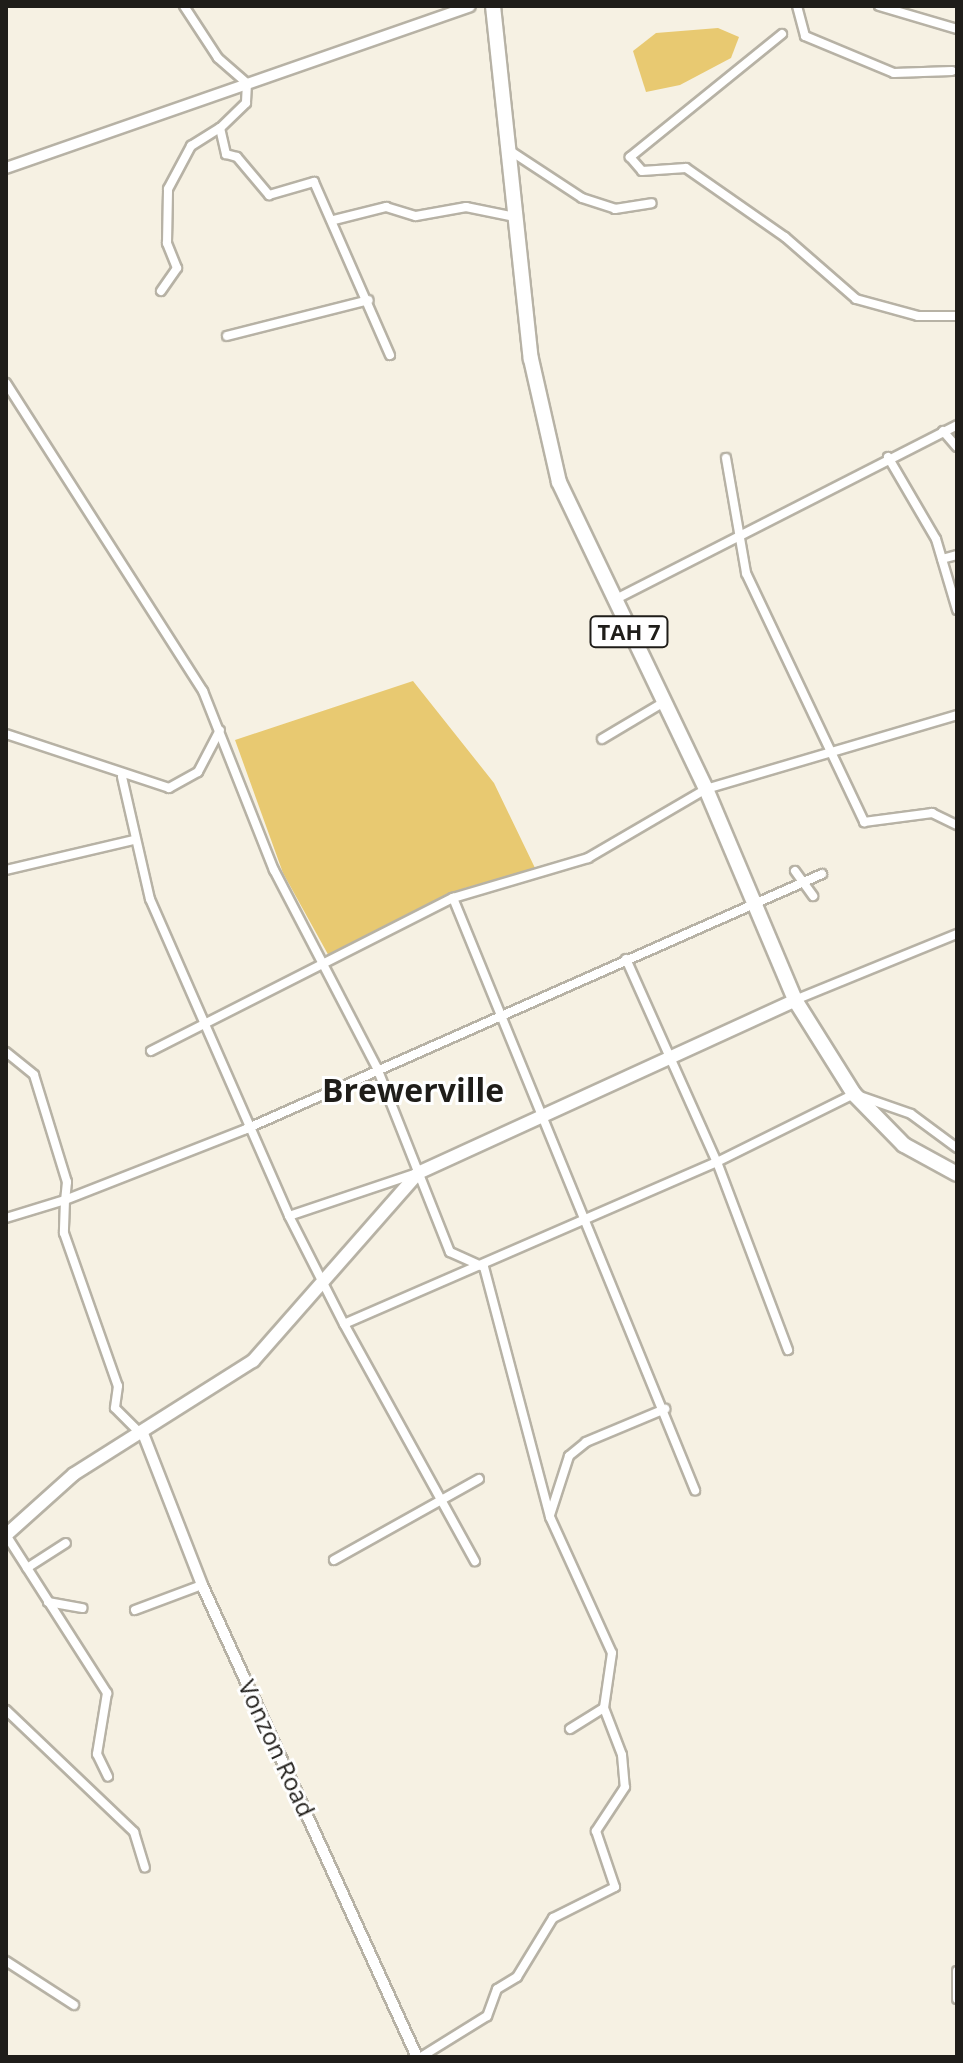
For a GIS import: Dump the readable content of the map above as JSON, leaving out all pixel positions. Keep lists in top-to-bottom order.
{
  "streets": {
    "highway": ["TAH 7"],
    "street": ["Vonzon Road"]
  },
  "districts": ["Brewerville"]
}
